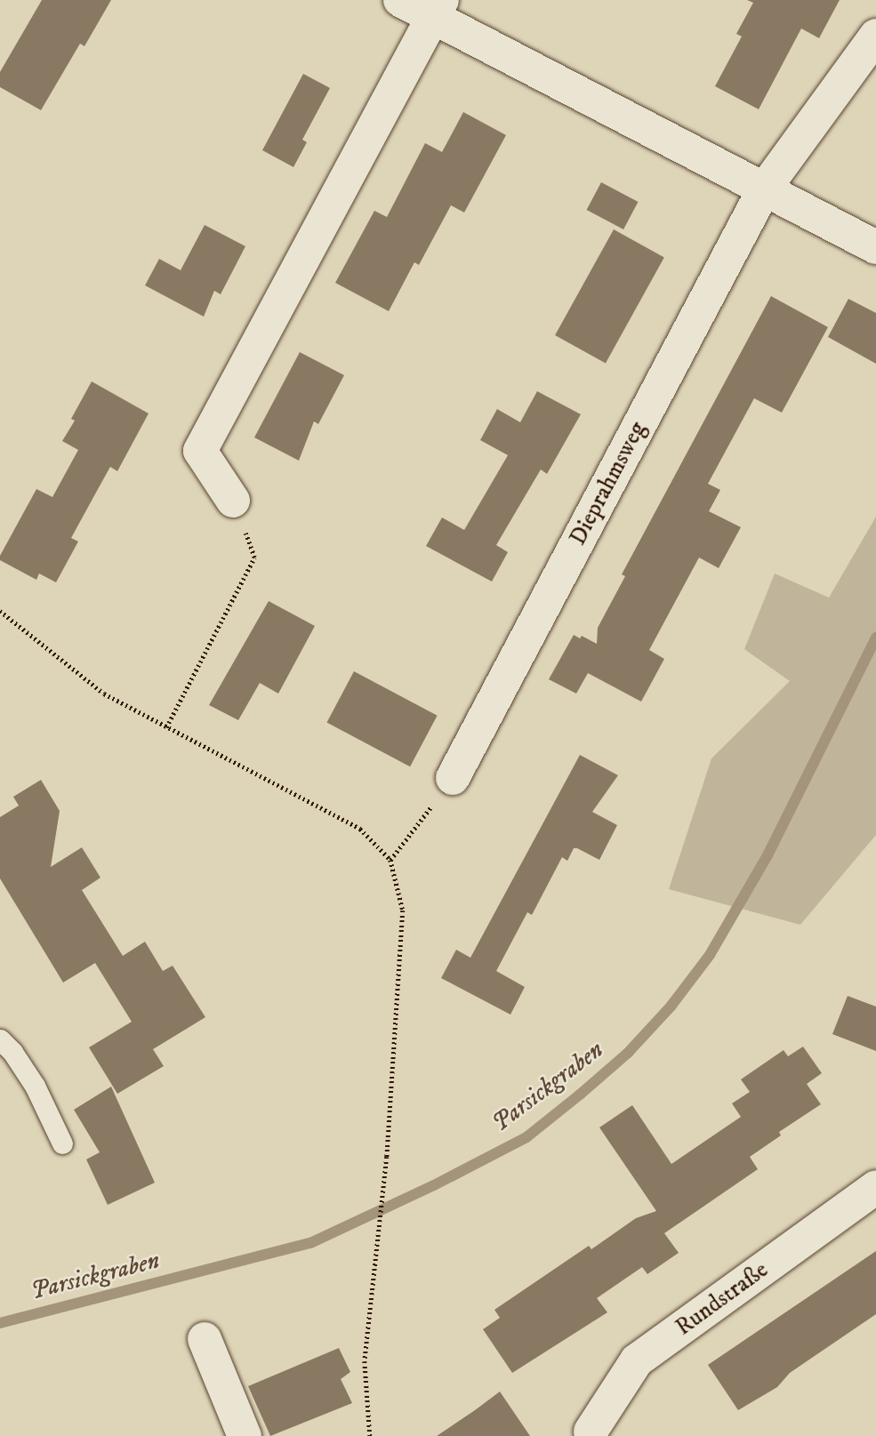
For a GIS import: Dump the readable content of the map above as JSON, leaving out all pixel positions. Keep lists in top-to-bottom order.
{
  "streets": {
    "street": ["Dieprahmsweg", "Rundstraße"]
  },
  "water": ["Parsickgraben"]
}
